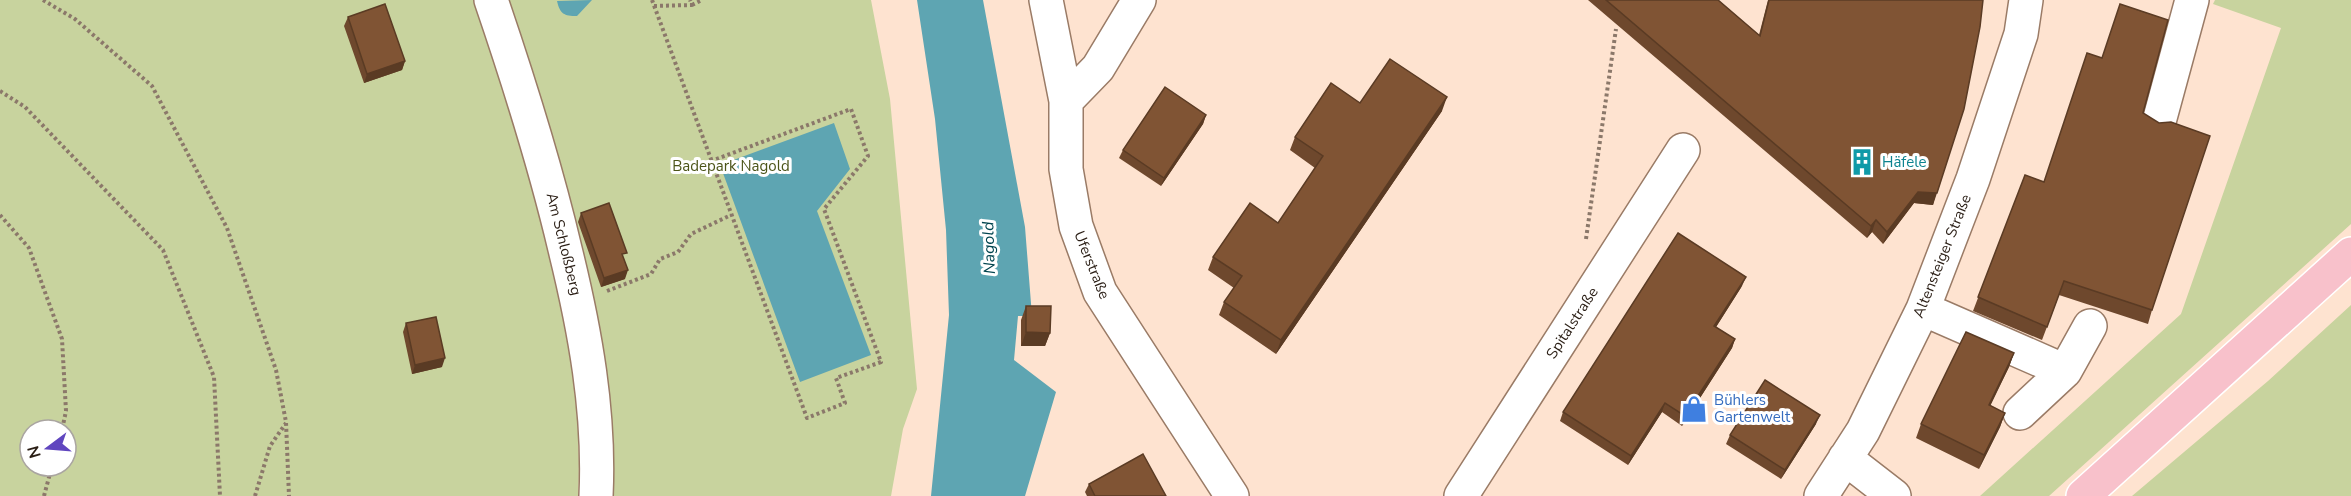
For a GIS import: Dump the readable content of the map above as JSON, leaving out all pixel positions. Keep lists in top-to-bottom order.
{
  "streets": {
    "street": [
      "Am Schloßberg",
      "Altensteiger Straße",
      "Uferstraße",
      "Spitalstraße"
    ]
  },
  "water": ["Nagold"],
  "parks": ["Badepark Nagold"],
  "places": {
    "building": ["Häfele"],
    "shop": ["Bühlers Gartenwelt"]
  },
  "north": "left"
}
